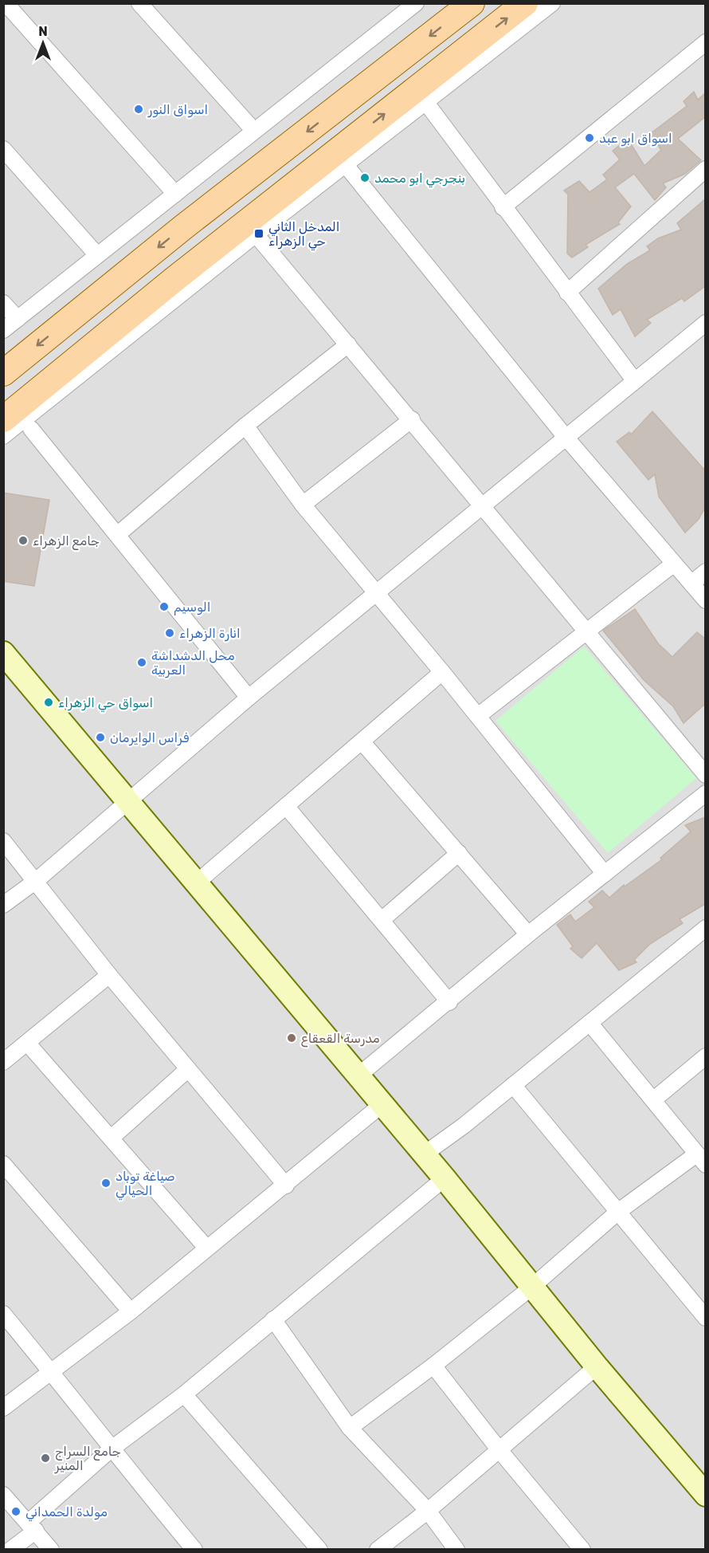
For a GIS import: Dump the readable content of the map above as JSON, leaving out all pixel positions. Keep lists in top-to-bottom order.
{
  "places": {
    "other": [
      "اسواق النور",
      "اسواق ابو عبد",
      "بنجرجي ابو محمد",
      "جامع الزهراء",
      "الوسيم",
      "انارة الزهراء",
      "محل الدشداشة العربية",
      "اسواق حي الزهراء",
      "فراس الوايرمان",
      "مدرسة القعقاع",
      "صياغة توباد الحيالي",
      "جامع السراج المنير",
      "مولدة الحمداني"
    ],
    "transit": ["المدخل الثاني حي الزهراء"]
  },
  "north": "top"
}
